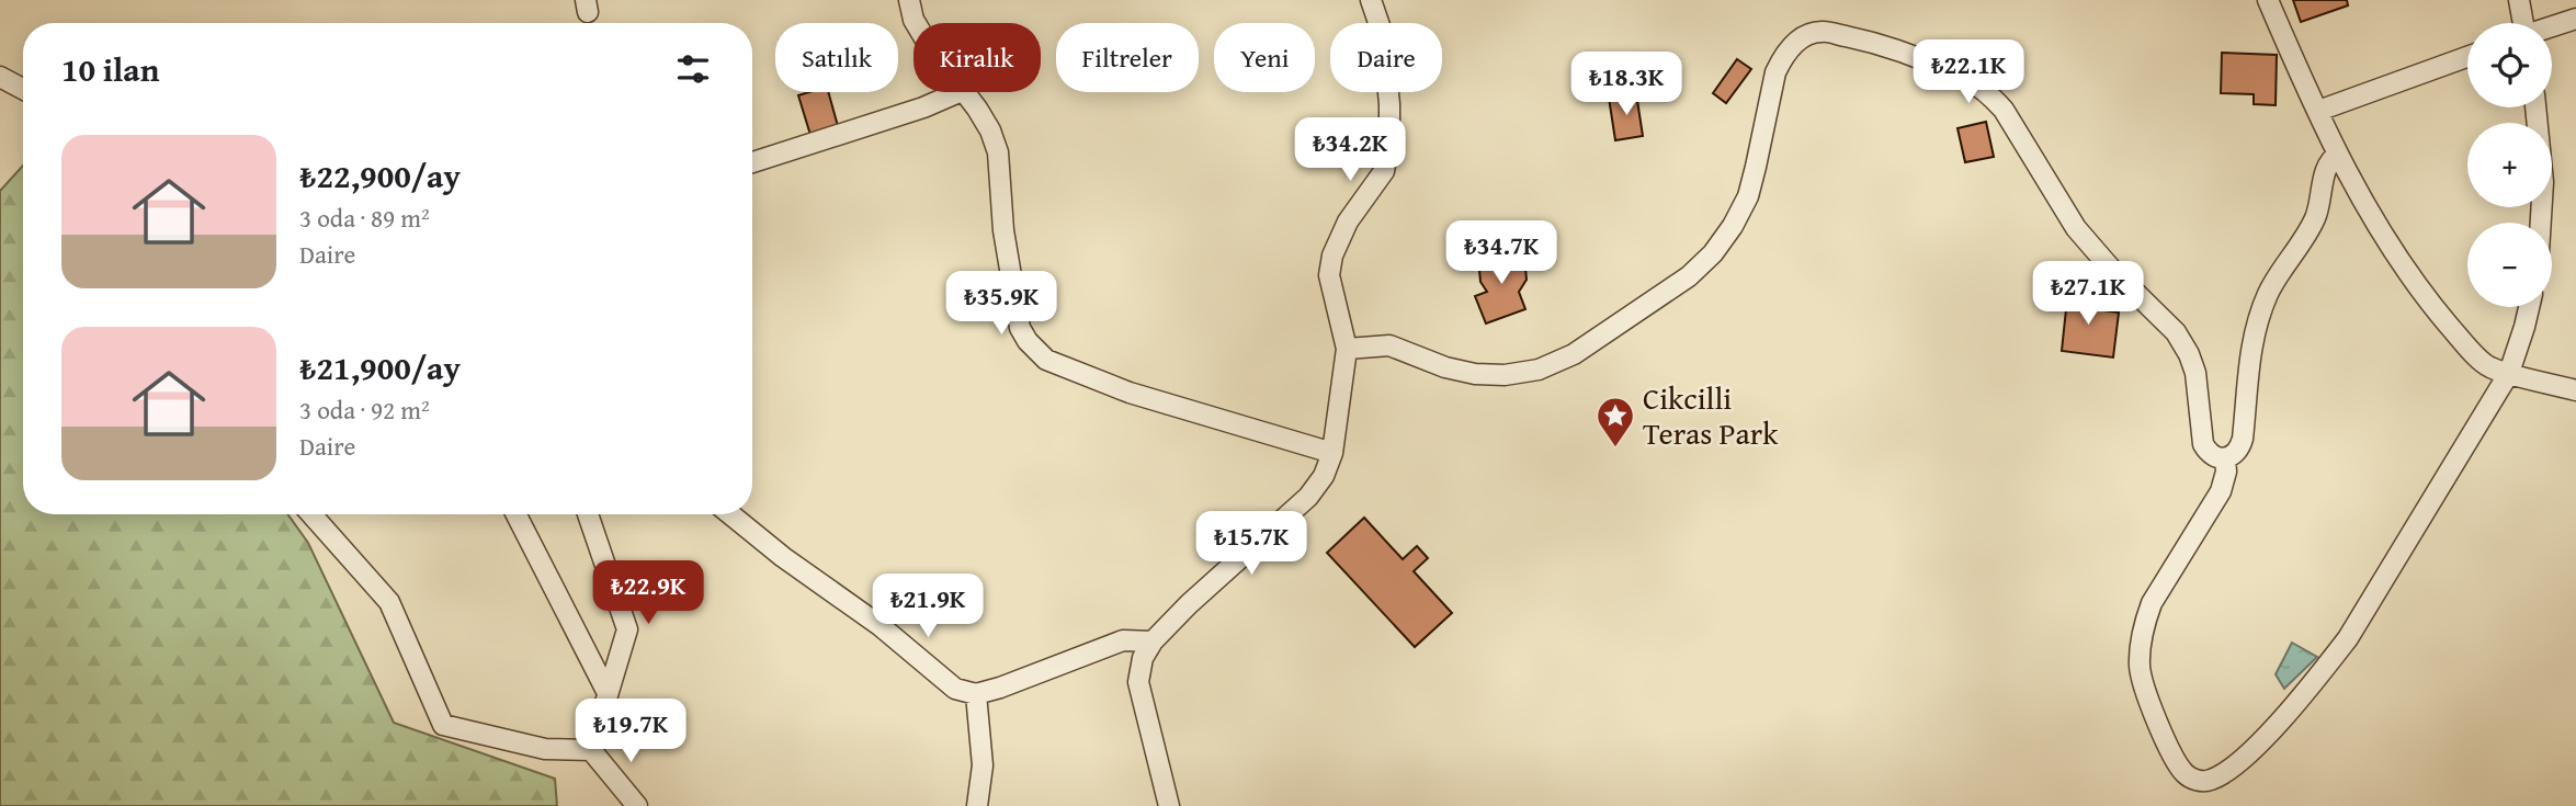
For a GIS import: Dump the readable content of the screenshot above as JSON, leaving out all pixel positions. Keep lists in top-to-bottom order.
{
  "places": {
    "place": ["Cikcilli Teras Park"]
  },
  "page": {
    "map_buttons": ["+", "−"],
    "chip": [
      "Satılık",
      "Kiralık",
      "Filtreler",
      "Yeni",
      "Daire"
    ],
    "heading": "10 ilan",
    "price": [
      "₺22.1K",
      "₺18.3K",
      "₺34.2K",
      "₺34.7K",
      "₺27.1K",
      "₺35.9K",
      "₺15.7K",
      "₺22.9K",
      "₺21.9K",
      "₺19.7K"
    ],
    "list": [
      {
        "name": "₺22,900/ay",
        "note": "3 oda · 89 m² · Daire"
      },
      {
        "name": "₺21,900/ay",
        "note": "3 oda · 92 m² · Daire"
      }
    ]
  }
}
